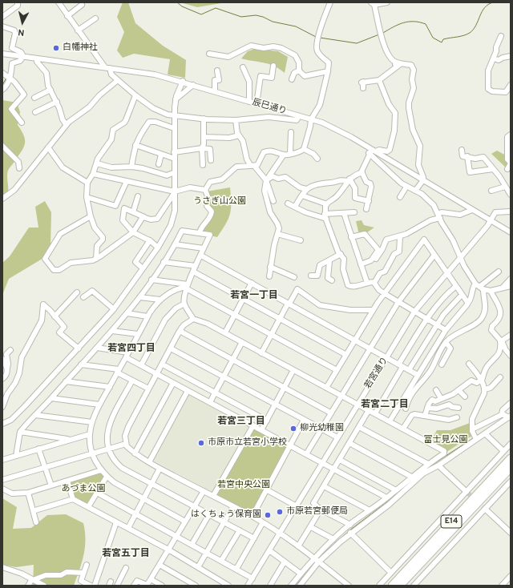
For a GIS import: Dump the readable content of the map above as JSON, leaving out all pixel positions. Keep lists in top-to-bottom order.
{
  "streets": {
    "highway": ["E14"],
    "street": ["辰巳通り", "若宮通り"]
  },
  "crossings": [
    ["辰巳通り", "若宮通り"]
  ],
  "districts": [
    "若宮一丁目",
    "若宮四丁目",
    "若宮二丁目",
    "若宮三丁目",
    "若宮五丁目"
  ],
  "parks": [
    "うさぎ山公園",
    "富士見公園",
    "若宮中央公園",
    "あづま公園"
  ],
  "places": [
    "白幡神社",
    "柳光幼稚園",
    "市原市立若宮小学校",
    "市原若宮郵便局",
    "はくちょう保育園"
  ],
  "north": "bottom"
}
